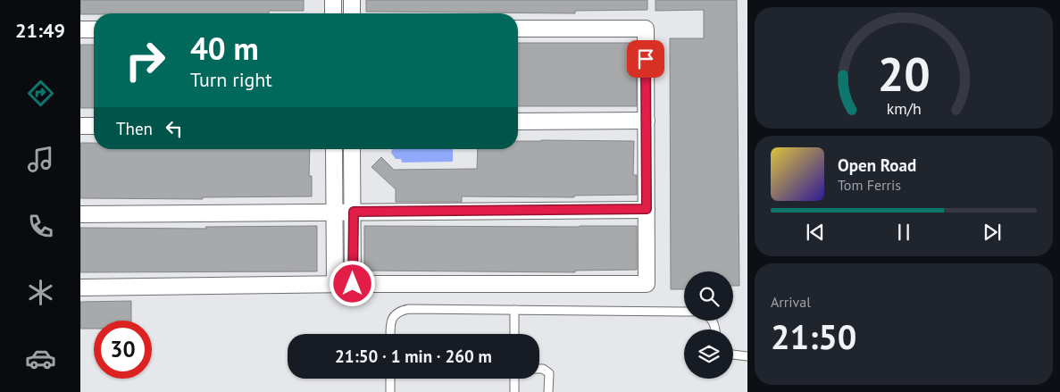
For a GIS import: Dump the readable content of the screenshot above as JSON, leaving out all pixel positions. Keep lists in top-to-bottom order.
{
  "page": {
    "tabs": "21:49",
    "turn": ["40 m", "Turn right"],
    "then": "Then",
    "song": ["Open Road", "Tom Ferris"],
    "tile": ["Arrival", "21:50"],
    "limit": "30",
    "trip": "21:50 · 1 min · 260 m",
    "gauge": ["20", "km/h"]
  }
}
